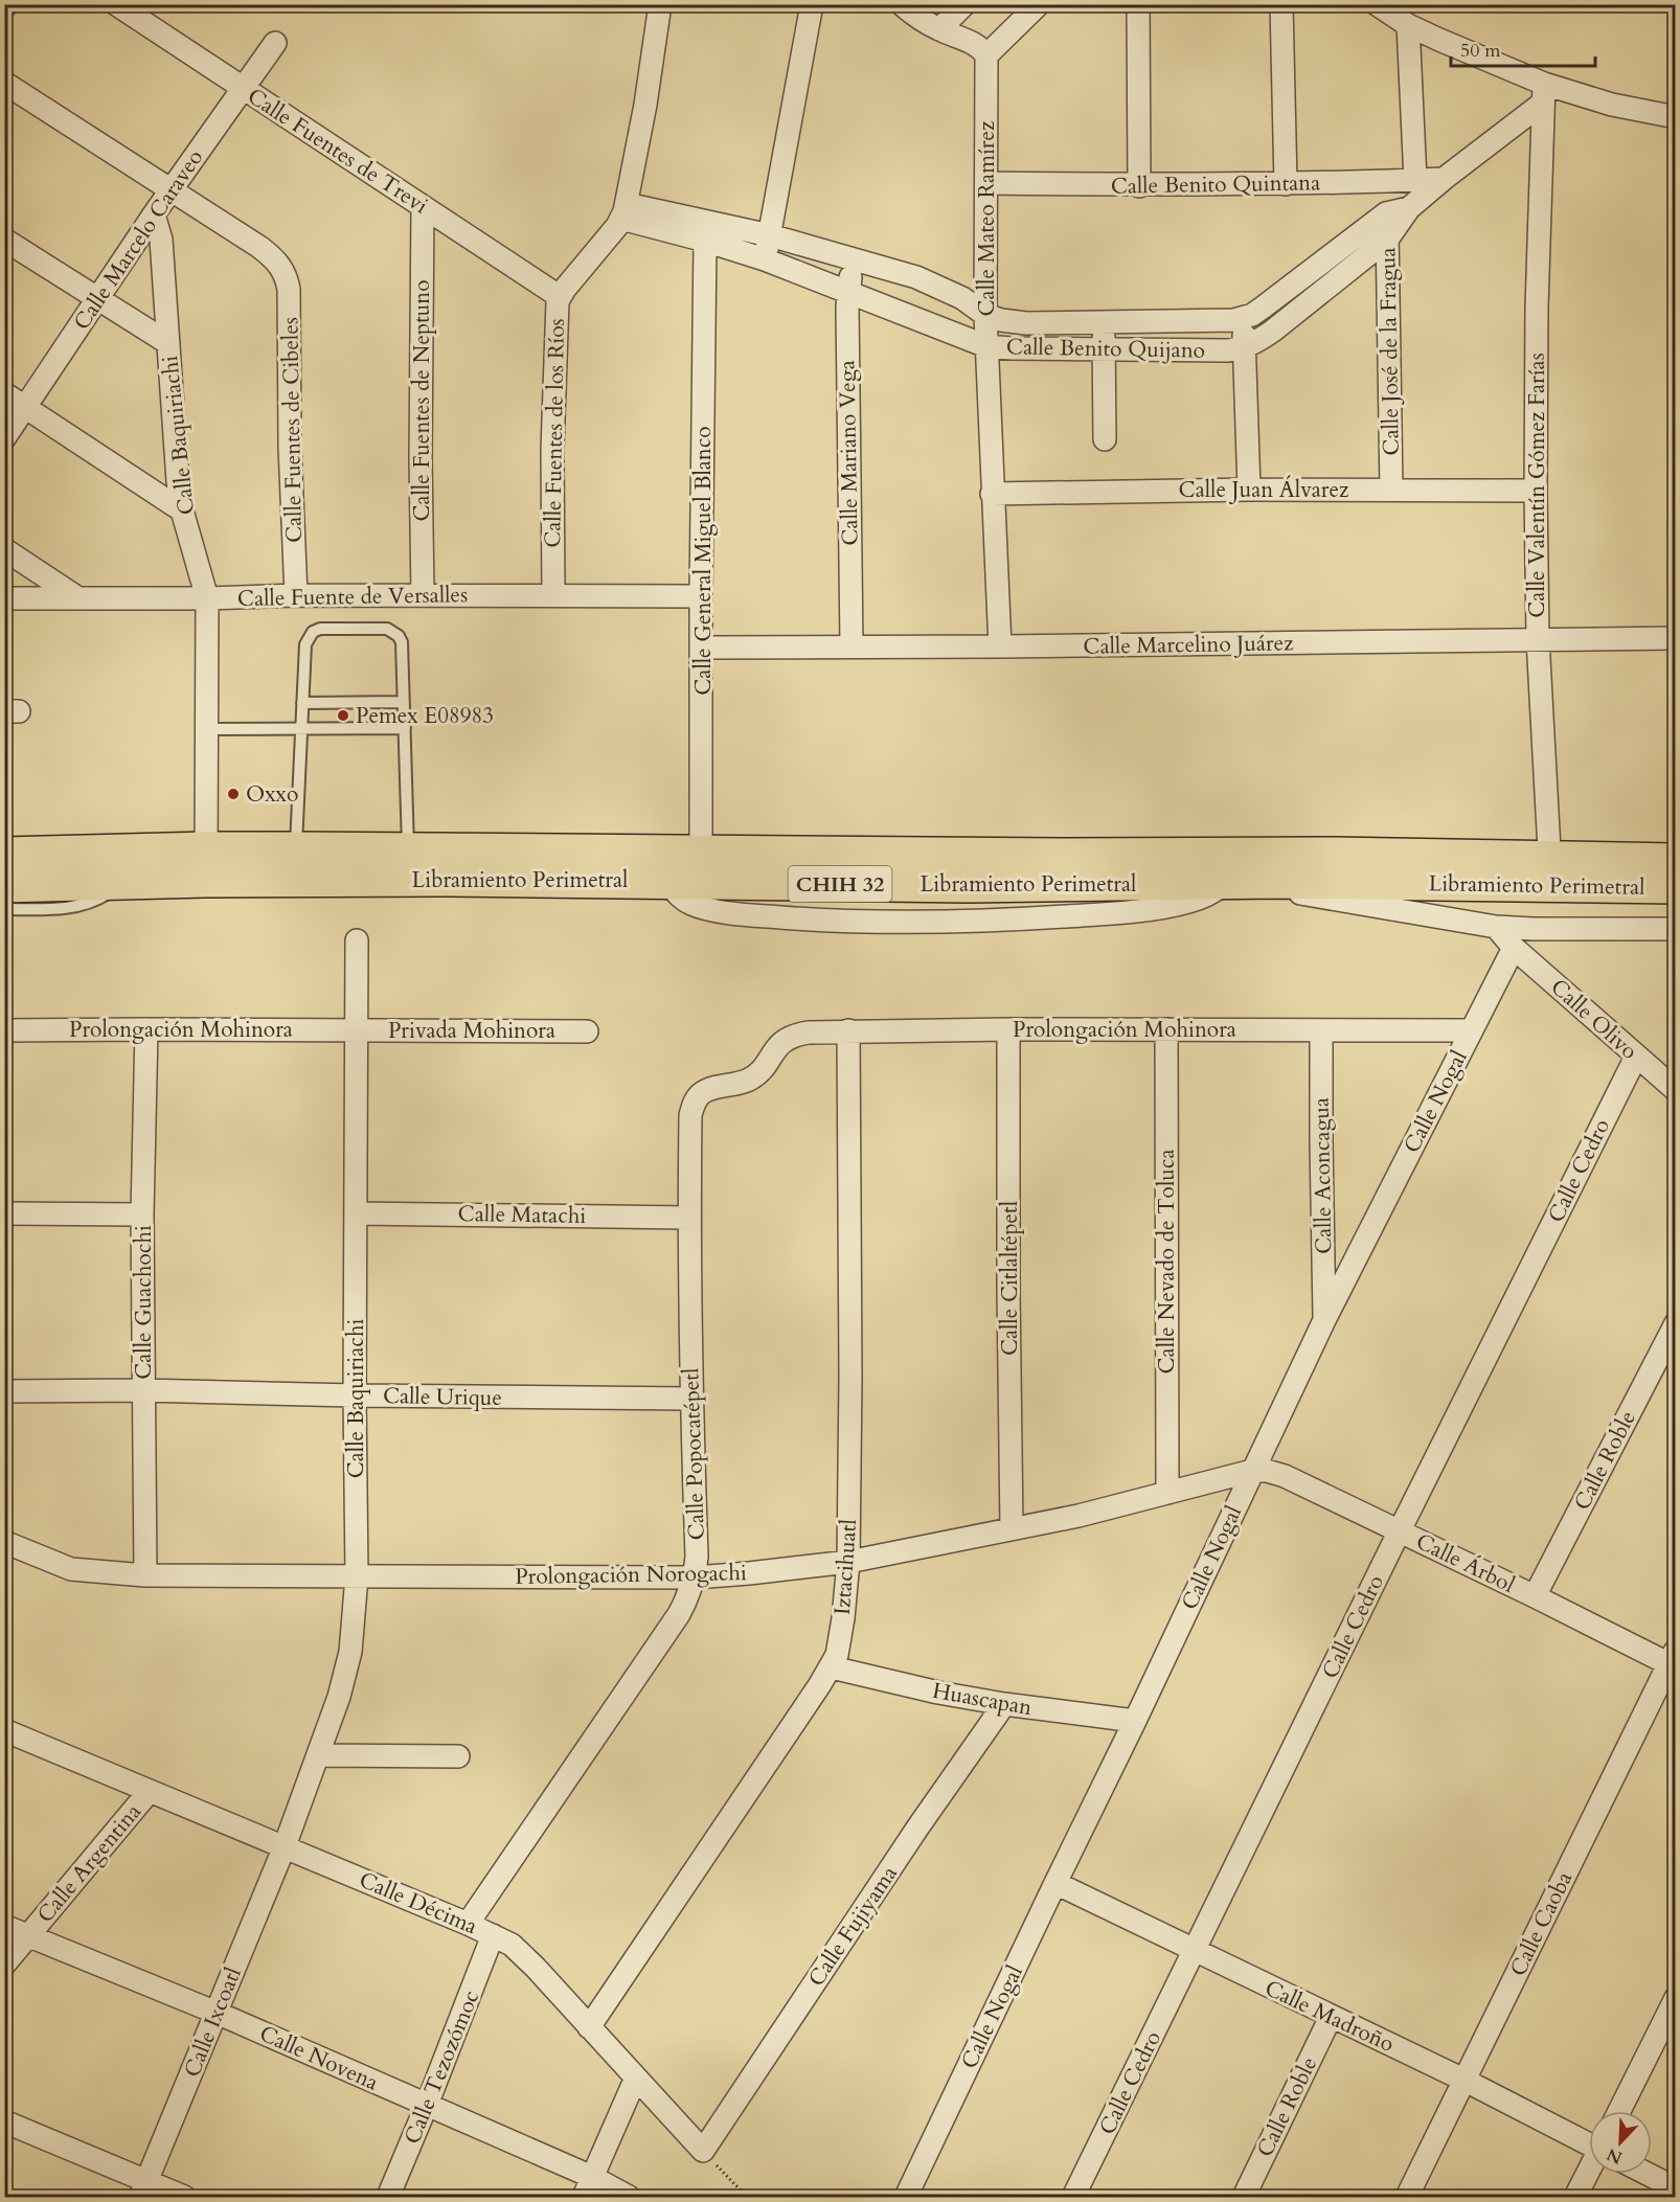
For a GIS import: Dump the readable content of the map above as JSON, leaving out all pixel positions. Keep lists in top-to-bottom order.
{
  "streets": {
    "main road": ["Libramiento Perimetral", "CHIH 32"],
    "street": [
      "Calle Fuentes de Trevi",
      "Calle Benito Quintana",
      "Calle Mateo Ramírez",
      "Calle Marcelo Caraveo",
      "Calle Benito Quijano",
      "Calle José de la Fragua",
      "Calle Fuentes de Neptuno",
      "Calle Fuentes de Cibeles",
      "Calle Fuentes de los Ríos",
      "Calle Baquiriachi",
      "Calle Mariano Vega",
      "Calle Valentín Gómez Farías",
      "Calle Juan Álvarez",
      "Calle General Miguel Blanco",
      "Calle Fuente de Versalles",
      "Calle Marcelino Juárez",
      "Calle Olivo",
      "Prolongación Mohinora",
      "Privada Mohinora",
      "Calle Nogal",
      "Calle Cedro",
      "Calle Aconcagua",
      "Calle Matachi",
      "Calle Nevado de Toluca",
      "Calle Citlaltépetl",
      "Calle Guachochi",
      "Calle Urique",
      "Calle Popocatépetl",
      "Calle Roble",
      "Calle Árbol",
      "Iztacihuatl",
      "Prolongación Norogachi",
      "Huascapan",
      "Calle Argentina",
      "Calle Décima",
      "Calle Caoba",
      "Calle Fujiyama",
      "Calle Madroño",
      "Calle Ixcoatl",
      "Calle Novena",
      "Calle Tezozómoc"
    ]
  },
  "crossings": [
    ["Calle Fuentes de Trevi", "Calle Marcelo Caraveo"],
    ["Calle Fuentes de Trevi", "Calle Fuentes de Neptuno"],
    ["Calle Fuentes de Trevi", "Calle Fuentes de los Ríos"],
    ["Calle Benito Quintana", "Calle Mateo Ramírez"],
    ["Calle Benito Quintana", "Calle Benito Quijano"],
    ["Calle Mateo Ramírez", "Calle Benito Quijano"],
    ["Calle Mateo Ramírez", "Calle Juan Álvarez"],
    ["Calle Mateo Ramírez", "Calle Marcelino Juárez"],
    ["Calle Marcelo Caraveo", "Calle Fuentes de Cibeles"],
    ["Calle Marcelo Caraveo", "Calle Baquiriachi"],
    ["Calle Benito Quijano", "Calle José de la Fragua"],
    ["Calle Benito Quijano", "Calle Fuentes de los Ríos"],
    ["Calle Benito Quijano", "Calle Mariano Vega"],
    ["Calle Benito Quijano", "Calle Valentín Gómez Farías"],
    ["Calle Benito Quijano", "Calle General Miguel Blanco"],
    ["Calle José de la Fragua", "Calle Juan Álvarez"],
    ["Calle Fuentes de Neptuno", "Calle Fuente de Versalles"],
    ["Calle Fuentes de Cibeles", "Calle Fuente de Versalles"],
    ["Calle Fuentes de los Ríos", "Calle Fuente de Versalles"],
    ["Calle Baquiriachi", "Calle Fuente de Versalles"],
    ["Calle Baquiriachi", "Libramiento Perimetral"],
    ["Calle Baquiriachi", "Prolongación Mohinora"],
    ["Calle Baquiriachi", "Privada Mohinora"],
    ["Calle Baquiriachi", "Calle Matachi"],
    ["Calle Baquiriachi", "Calle Urique"],
    ["Calle Baquiriachi", "Prolongación Norogachi"],
    ["Calle Baquiriachi", "Calle Décima"],
    ["Calle Baquiriachi", "Calle Ixcoatl"],
    ["Calle Mariano Vega", "Calle Marcelino Juárez"],
    ["Calle Valentín Gómez Farías", "Calle Juan Álvarez"],
    ["Calle Valentín Gómez Farías", "Calle Marcelino Juárez"],
    ["Calle Valentín Gómez Farías", "Libramiento Perimetral"],
    ["Calle General Miguel Blanco", "Calle Fuente de Versalles"],
    ["Calle General Miguel Blanco", "Calle Marcelino Juárez"],
    ["Calle General Miguel Blanco", "Libramiento Perimetral"],
    ["Calle Olivo", "Calle Nogal"],
    ["Calle Olivo", "Calle Cedro"],
    ["Prolongación Mohinora", "Privada Mohinora"],
    ["Prolongación Mohinora", "Calle Nogal"],
    ["Prolongación Mohinora", "Calle Aconcagua"],
    ["Prolongación Mohinora", "Calle Nevado de Toluca"],
    ["Prolongación Mohinora", "Calle Citlaltépetl"],
    ["Prolongación Mohinora", "Calle Guachochi"],
    ["Prolongación Mohinora", "Calle Popocatépetl"],
    ["Prolongación Mohinora", "Iztacihuatl"],
    ["Calle Nogal", "Calle Aconcagua"],
    ["Calle Nogal", "Calle Árbol"],
    ["Calle Nogal", "Prolongación Norogachi"],
    ["Calle Nogal", "Huascapan"],
    ["Calle Nogal", "Calle Madroño"],
    ["Calle Cedro", "Calle Árbol"],
    ["Calle Cedro", "Calle Madroño"],
    ["Calle Matachi", "Calle Popocatépetl"],
    ["Calle Nevado de Toluca", "Prolongación Norogachi"],
    ["Calle Citlaltépetl", "Prolongación Norogachi"],
    ["Calle Guachochi", "Calle Urique"],
    ["Calle Guachochi", "Prolongación Norogachi"],
    ["Calle Urique", "Calle Popocatépetl"],
    ["Calle Popocatépetl", "Prolongación Norogachi"],
    ["Calle Popocatépetl", "Calle Décima"],
    ["Calle Roble", "Calle Árbol"],
    ["Calle Roble", "Calle Madroño"],
    ["Calle Árbol", "Prolongación Norogachi"],
    ["Calle Árbol", "Calle Caoba"],
    ["Iztacihuatl", "Prolongación Norogachi"],
    ["Iztacihuatl", "Huascapan"],
    ["Iztacihuatl", "Calle Décima"],
    ["Huascapan", "Calle Fujiyama"],
    ["Calle Argentina", "Calle Décima"],
    ["Calle Argentina", "Calle Novena"],
    ["Calle Décima", "Calle Fujiyama"],
    ["Calle Décima", "Calle Ixcoatl"],
    ["Calle Décima", "Calle Tezozómoc"],
    ["Calle Caoba", "Calle Madroño"],
    ["Calle Ixcoatl", "Calle Novena"],
    ["Calle Novena", "Calle Tezozómoc"]
  ],
  "places": ["Pemex E08983", "Oxxo"],
  "scale_bar": "50 m",
  "north": "bottom left"
}
